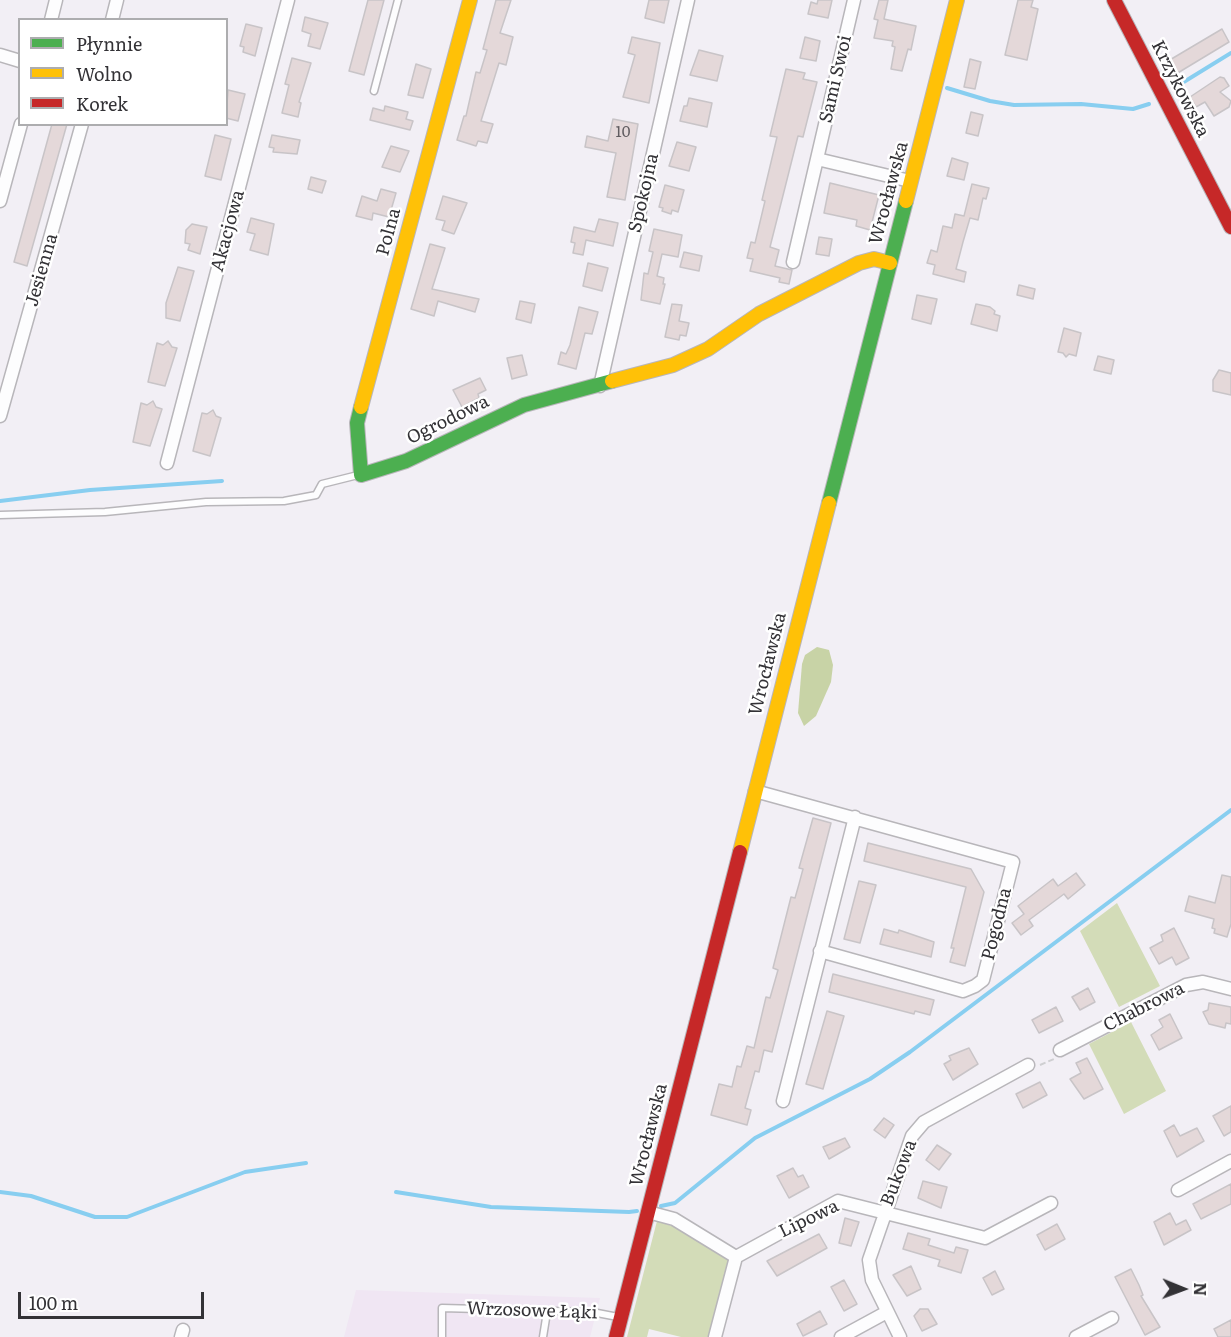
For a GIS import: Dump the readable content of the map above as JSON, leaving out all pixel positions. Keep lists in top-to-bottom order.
{
  "streets": {
    "street": [
      "Sami Swoi",
      "Krzykowska",
      "Spokojna",
      "Wrocławska",
      "Akacjowa",
      "Polna",
      "Jesienna",
      "Ogrodowa",
      "Pogodna",
      "Chabrowa",
      "Bukowa",
      "Lipowa"
    ],
    "lane": ["Wrzosowe Łąki"]
  },
  "crossings": [
    ["Spokojna", "Ogrodowa"],
    ["Wrocławska", "Ogrodowa"],
    ["Wrocławska", "Pogodna"],
    ["Wrocławska", "Wrzosowe Łąki"],
    ["Polna", "Ogrodowa"],
    ["Bukowa", "Lipowa"]
  ],
  "house_numbers": ["10"],
  "legend": ["Płynnie", "Wolno", "Korek"],
  "scale_bar": "100 m",
  "north": "right"
}
